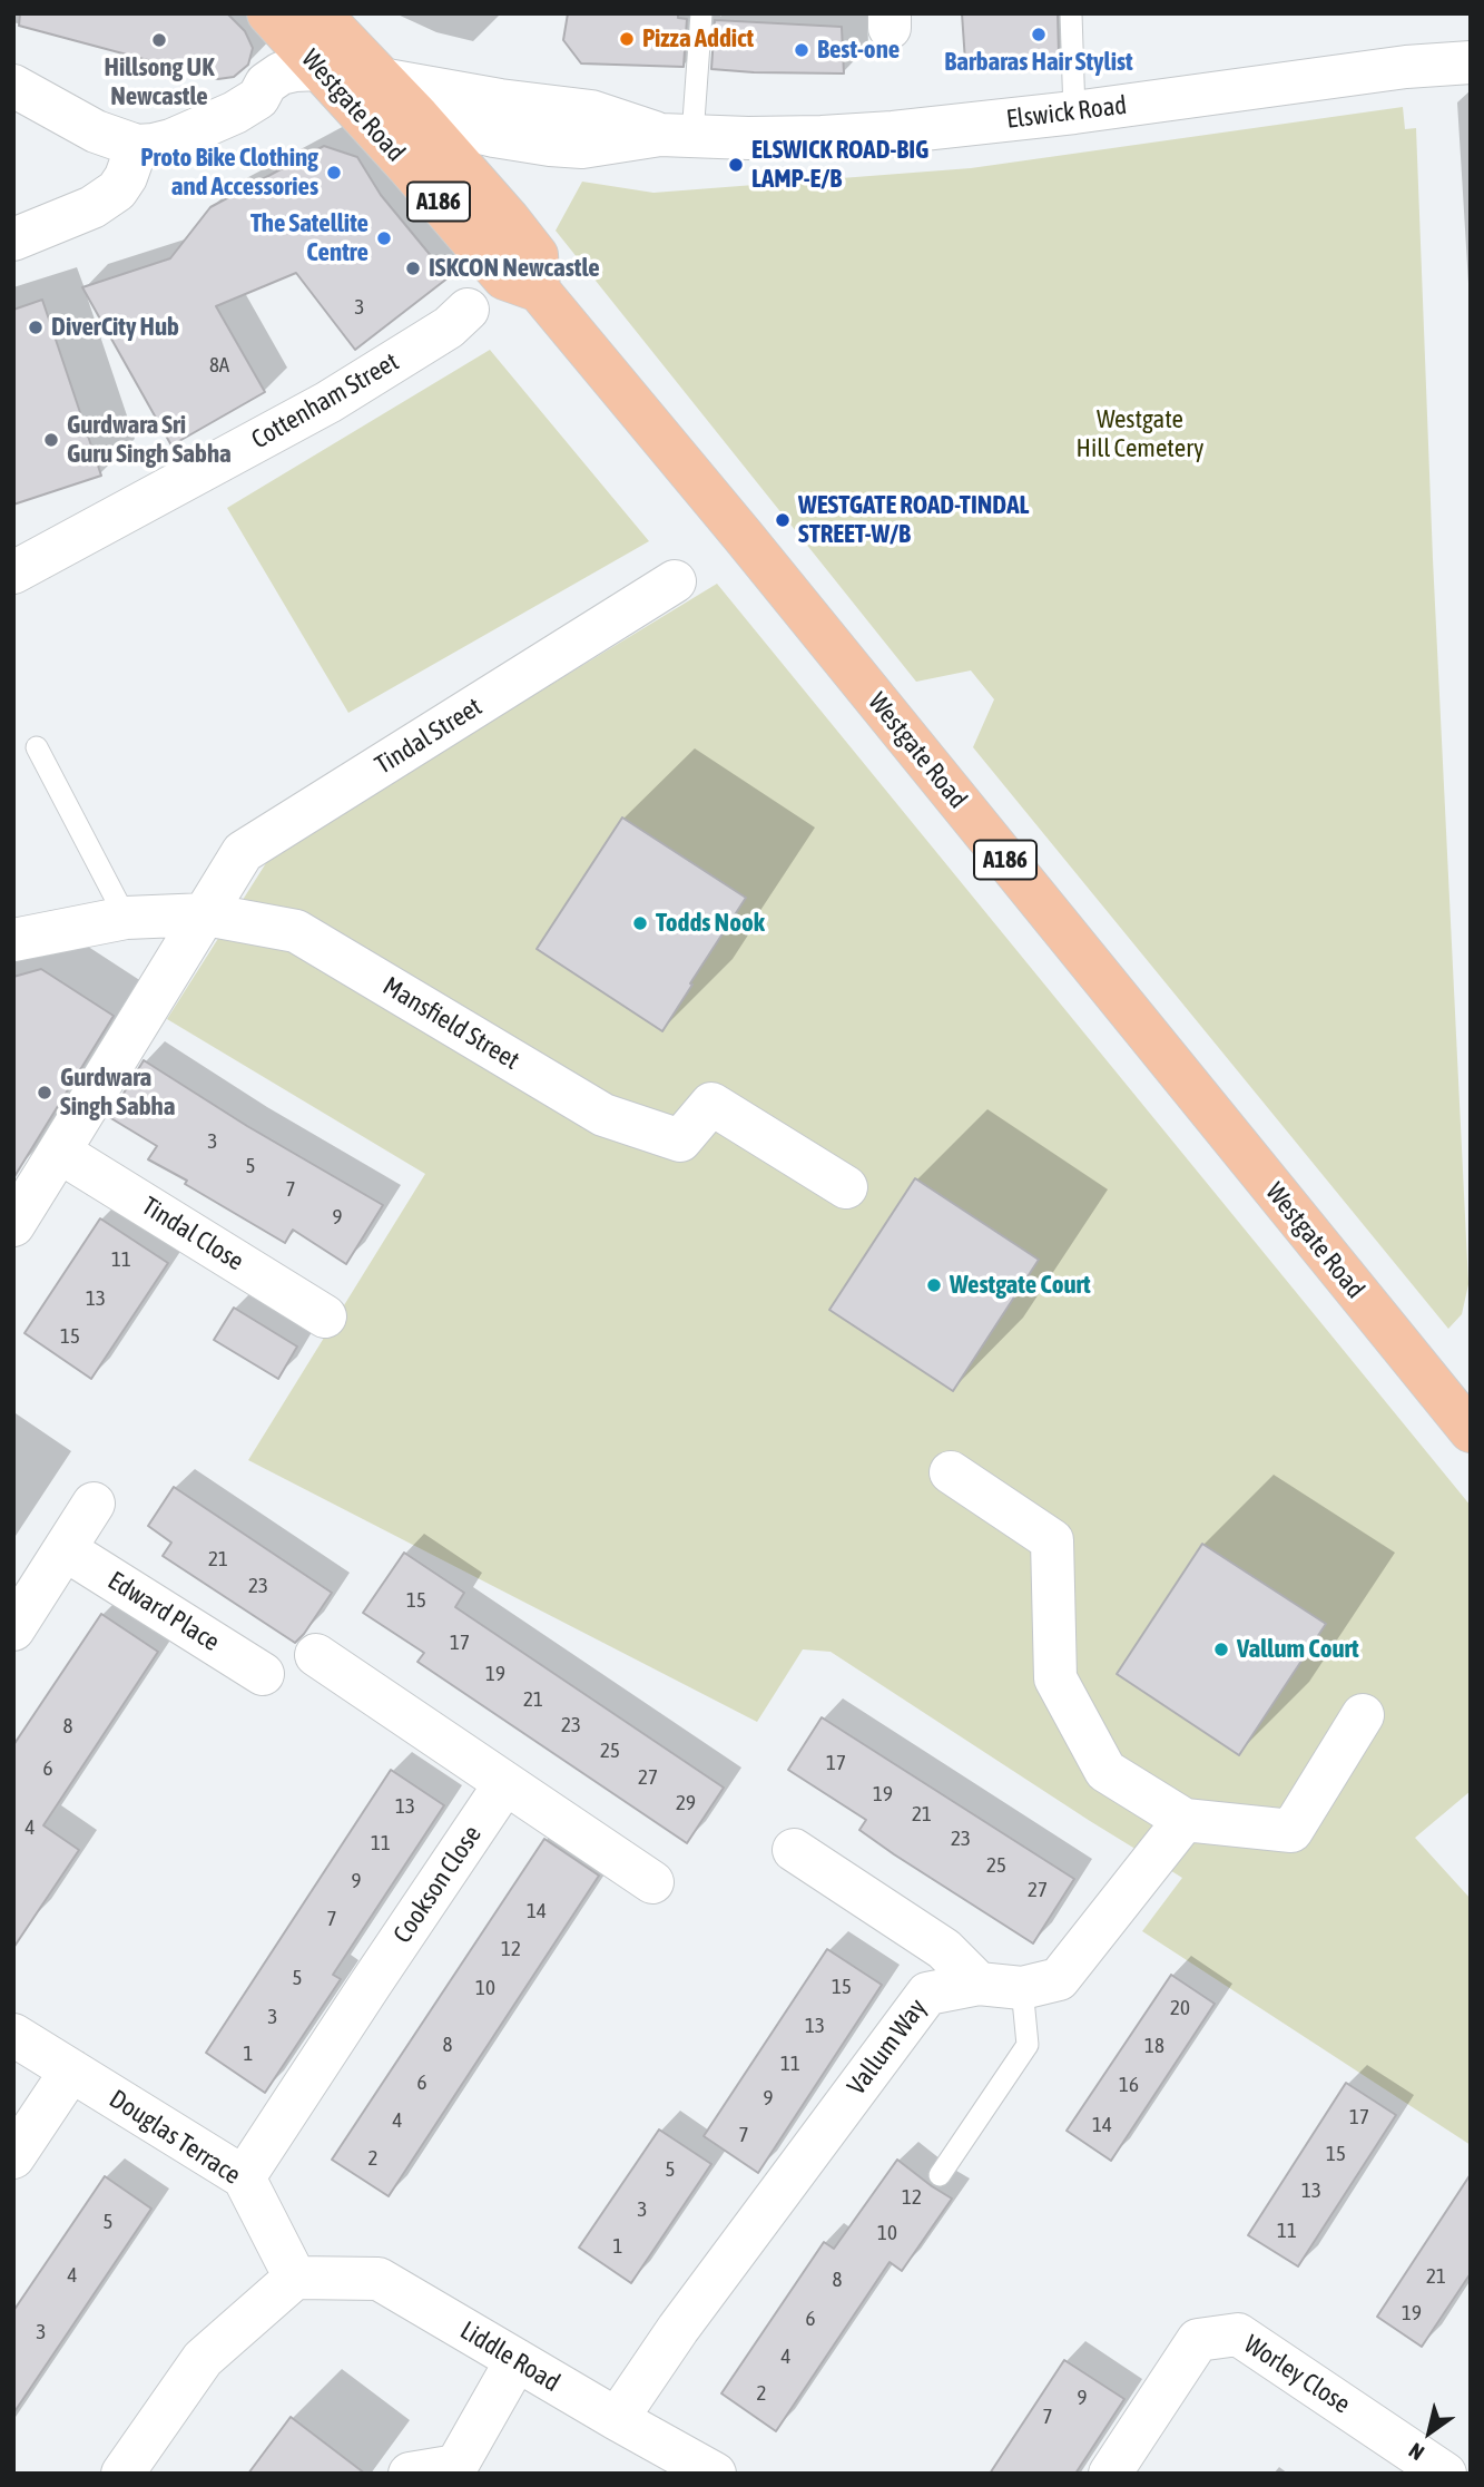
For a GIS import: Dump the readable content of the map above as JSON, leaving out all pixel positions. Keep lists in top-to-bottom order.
{
  "streets": {
    "main road": ["Westgate Road", "A186"],
    "street": [
      "Elswick Road",
      "Cottenham Street",
      "Tindal Street",
      "Mansfield Street",
      "Tindal Close",
      "Edward Place",
      "Cookson Close",
      "Vallum Way",
      "Douglas Terrace",
      "Liddle Road",
      "Worley Close"
    ]
  },
  "crossings": [
    ["Westgate Road", "Elswick Road"],
    ["Tindal Street", "Mansfield Street"],
    ["Cookson Close", "Douglas Terrace"],
    ["Vallum Way", "Liddle Road"],
    ["Douglas Terrace", "Liddle Road"]
  ],
  "parks": ["Westgate Hill Cemetery"],
  "places": [
    "Barbaras Hair Stylist",
    "Pizza Addict",
    "Hillsong UK Newcastle",
    "Best-one",
    "ELSWICK ROAD-BIG LAMP-E/B",
    "Proto Bike Clothing and Accessories",
    "The Satellite Centre",
    "ISKCON Newcastle",
    "DiverCity Hub",
    "Gurdwara Sri Guru Singh Sabha",
    "WESTGATE ROAD-TINDAL STREET-W/B",
    "Todds Nook",
    "Gurdwara Singh Sabha",
    "Westgate Court",
    "Vallum Court"
  ],
  "house_numbers": [
    "3",
    "8A",
    "3",
    "5",
    "7",
    "9",
    "11",
    "13",
    "15",
    "21",
    "23",
    "15",
    "17",
    "19",
    "21",
    "23",
    "8",
    "25",
    "17",
    "6",
    "27",
    "19",
    "29",
    "13",
    "21",
    "4",
    "23",
    "11",
    "25",
    "9",
    "27",
    "14",
    "7",
    "12",
    "5",
    "15",
    "10",
    "20",
    "3",
    "13",
    "8",
    "18",
    "1",
    "11",
    "6",
    "16",
    "9",
    "17",
    "4",
    "14",
    "7",
    "15",
    "2",
    "5",
    "13",
    "12",
    "3",
    "5",
    "11",
    "10",
    "1",
    "4",
    "21",
    "8",
    "19",
    "6",
    "3",
    "4",
    "2",
    "9",
    "7"
  ],
  "north": "bottom left"
}
